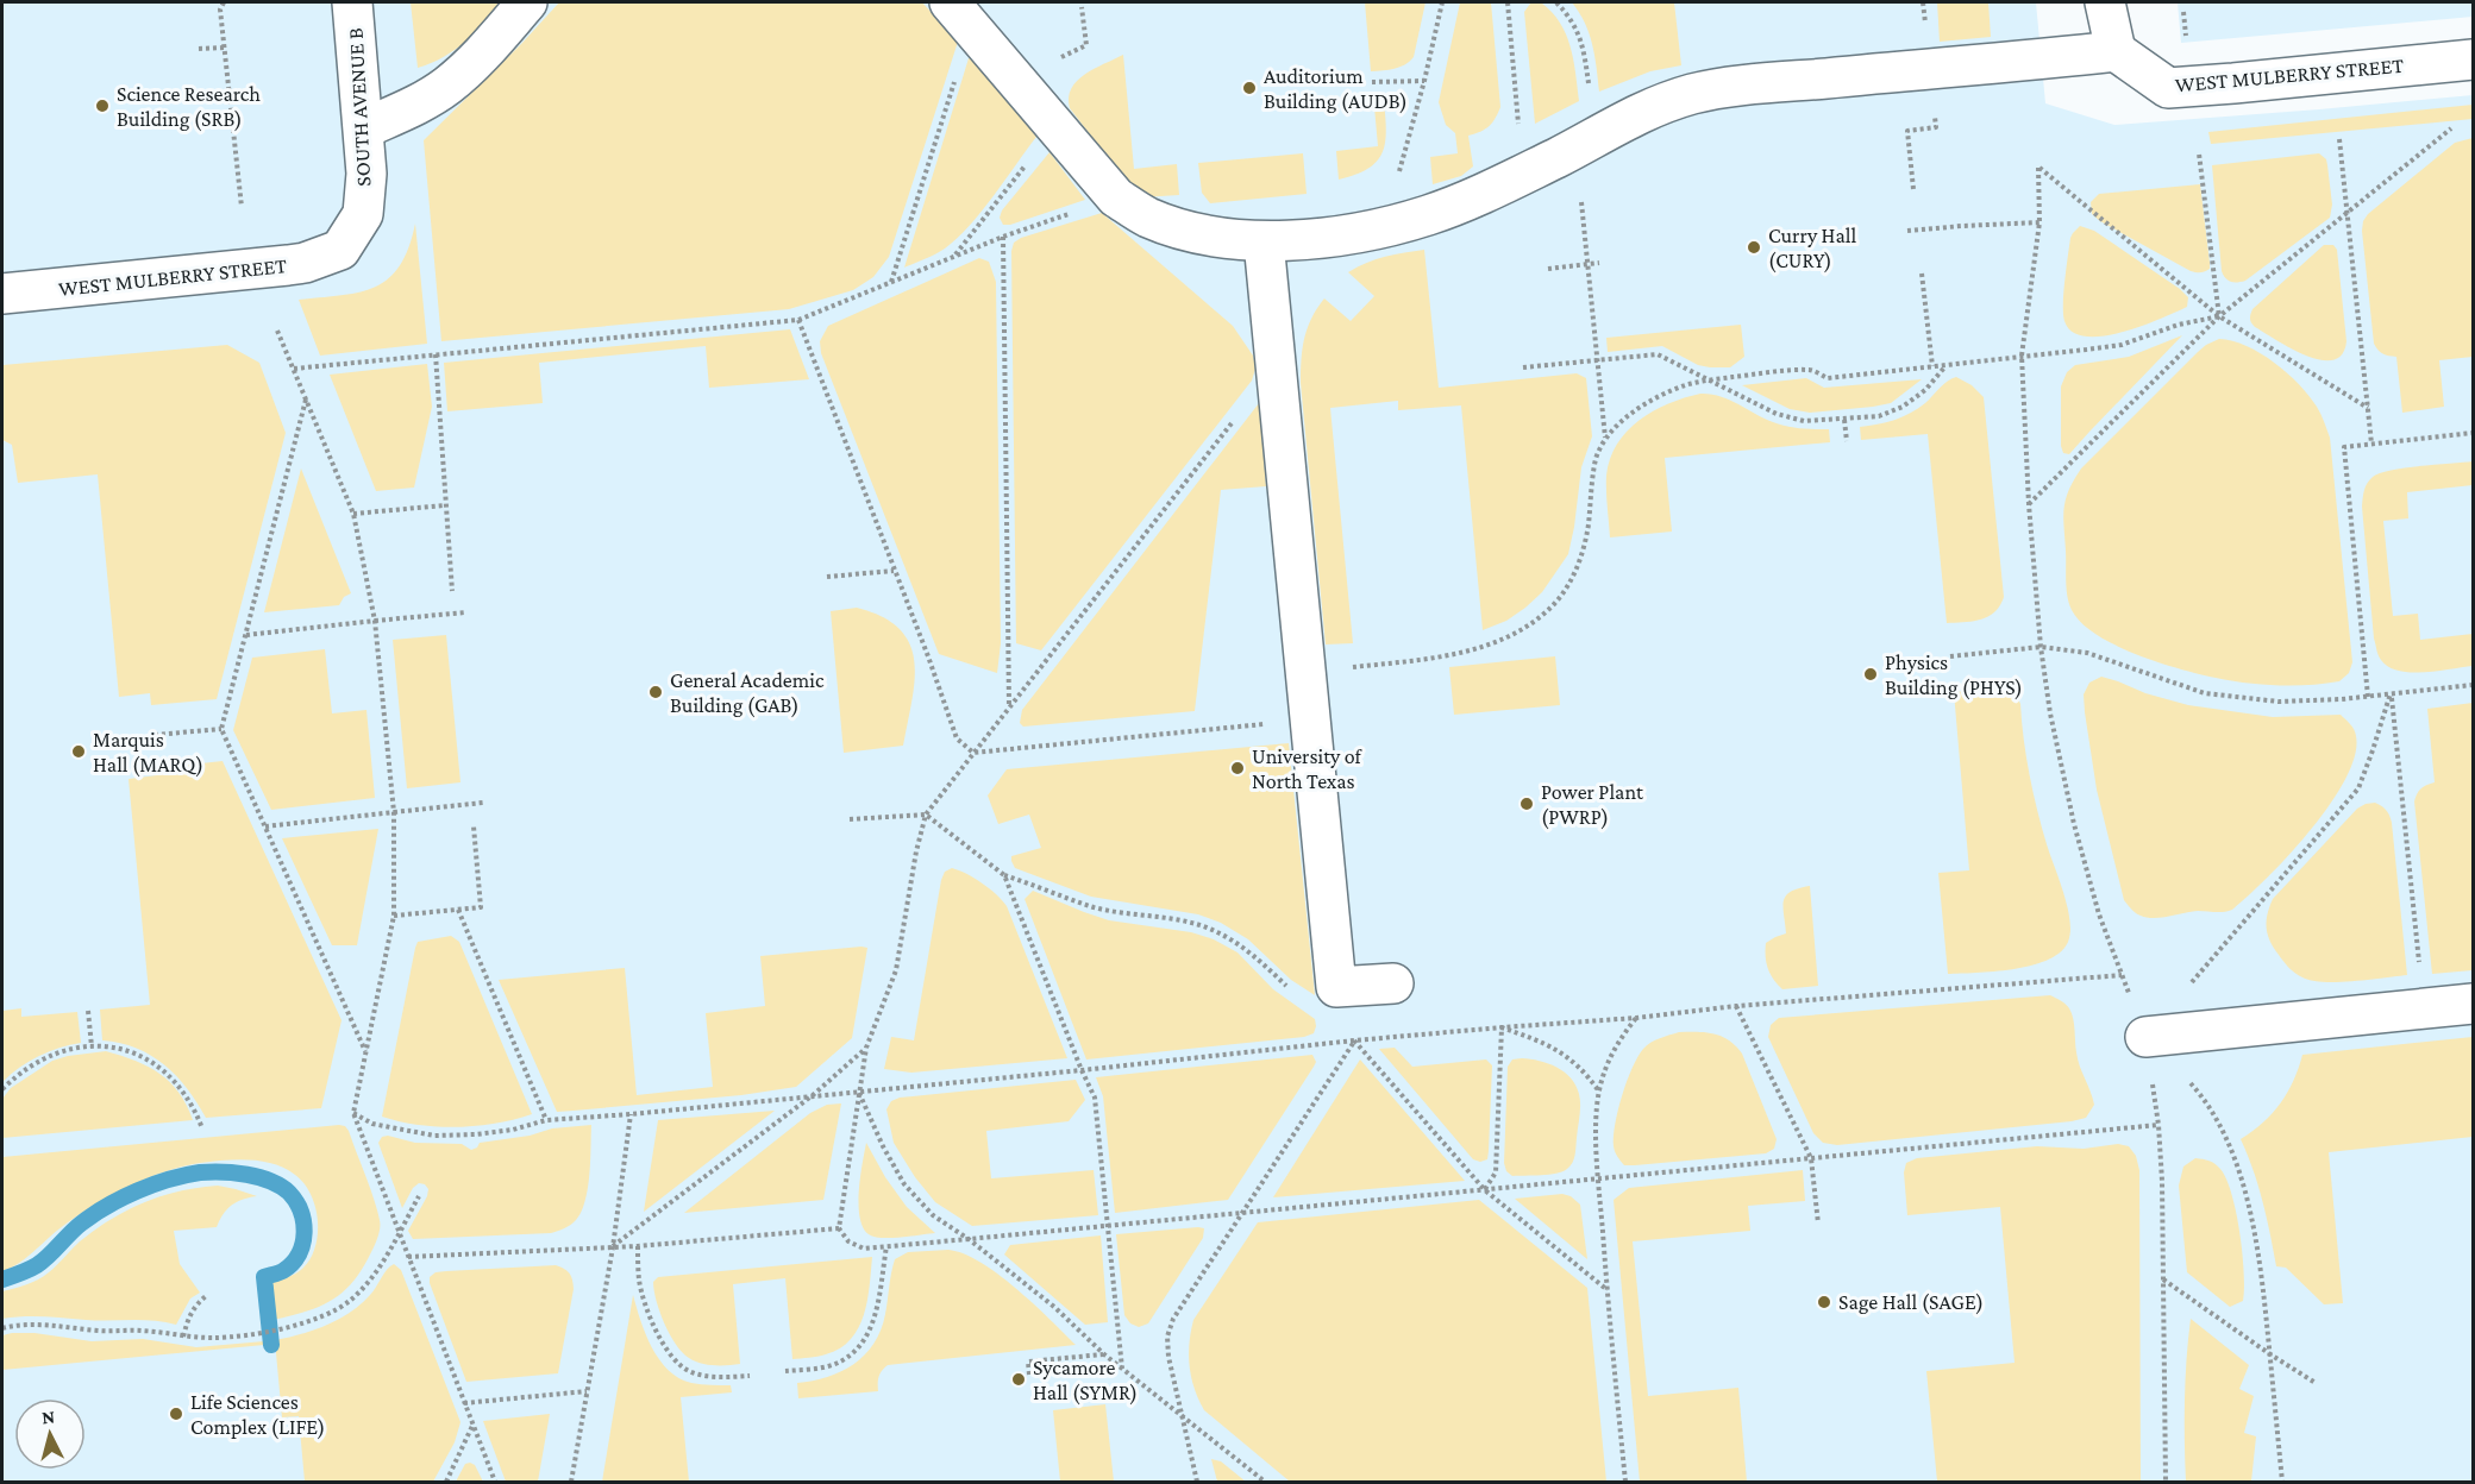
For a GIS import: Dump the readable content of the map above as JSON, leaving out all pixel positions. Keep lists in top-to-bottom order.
{
  "streets": {
    "street": ["WEST MULBERRY STREET", "SOUTH AVENUE B"]
  },
  "crossings": [
    ["WEST MULBERRY STREET", "SOUTH AVENUE B"]
  ],
  "places": [
    "Auditorium Building (AUDB)",
    "Science Research Building (SRB)",
    "Curry Hall (CURY)",
    "Physics Building (PHYS)",
    "General Academic Building (GAB)",
    "Marquis Hall (MARQ)",
    "University of North Texas",
    "Power Plant (PWRP)",
    "Sage Hall (SAGE)",
    "Sycamore Hall (SYMR)",
    "Life Sciences Complex (LIFE)"
  ],
  "north": "top"
}
